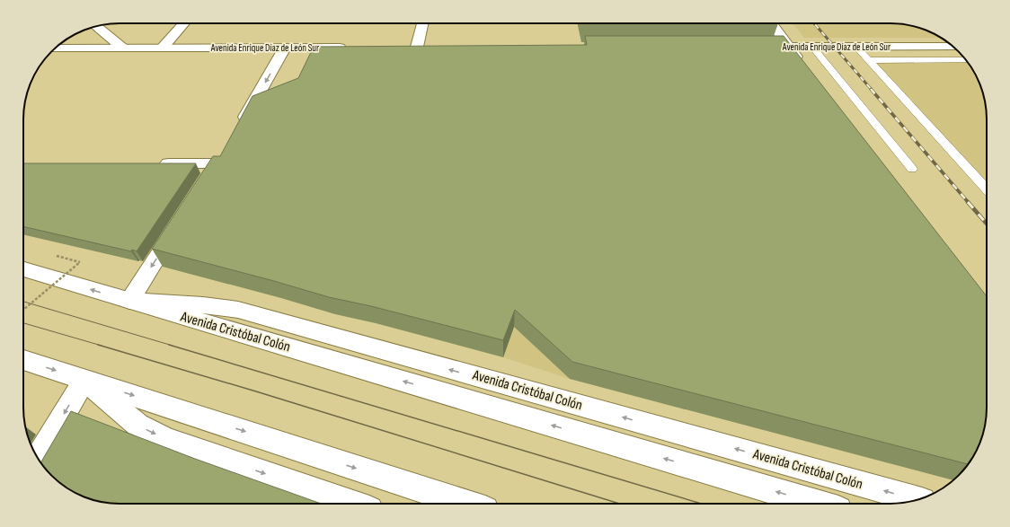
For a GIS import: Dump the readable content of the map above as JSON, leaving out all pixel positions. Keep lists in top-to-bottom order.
{
  "streets": {
    "main road": ["Avenida Enrique Díaz de León Sur", "Avenida Cristóbal Colón"]
  }
}
